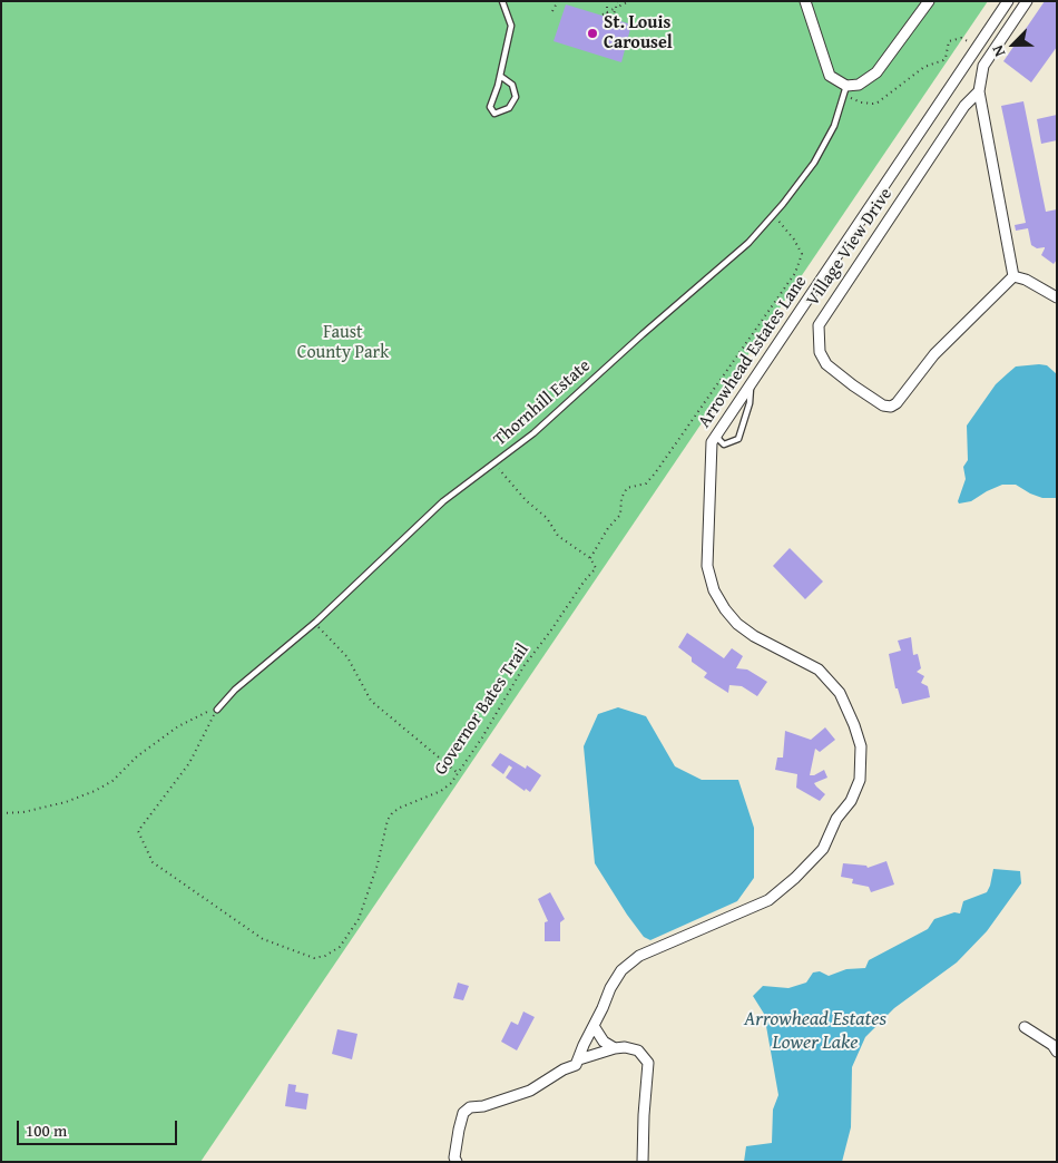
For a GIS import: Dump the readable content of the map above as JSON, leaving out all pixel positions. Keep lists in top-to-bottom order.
{
  "streets": {
    "street": ["Village View Drive", "Arrowhead Estates Lane"],
    "lane": ["Thornhill Estate"],
    "path": ["Governor Bates Trail"]
  },
  "crossings": [
    ["Thornhill Estate", "Governor Bates Trail"]
  ],
  "water": ["Arrowhead Estates Lower Lake"],
  "parks": ["Faust County Park"],
  "places": ["St. Louis Carousel"],
  "scale_bar": "100 m",
  "north": "bottom left"
}
